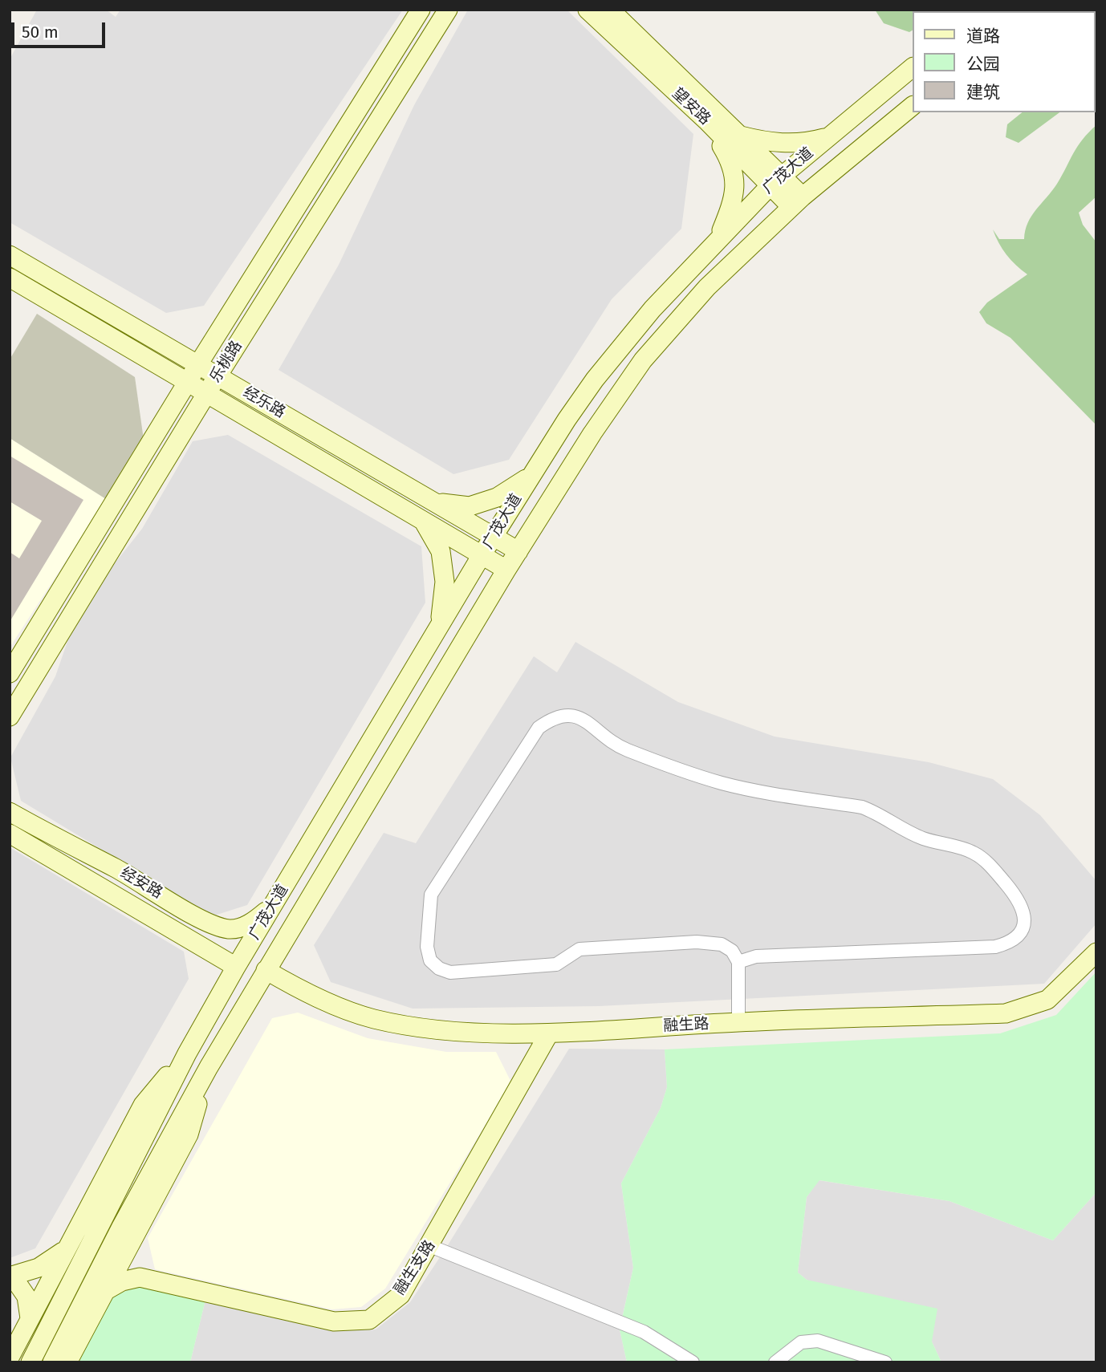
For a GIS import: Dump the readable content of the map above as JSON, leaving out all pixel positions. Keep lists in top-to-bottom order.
{
  "streets": {
    "street": [
      "望安路",
      "广茂大道",
      "乐桃路",
      "经乐路",
      "经安路",
      "融生路",
      "融生支路"
    ]
  },
  "crossings": [
    ["望安路", "广茂大道"],
    ["广茂大道", "经乐路"],
    ["广茂大道", "经安路"],
    ["广茂大道", "融生路"],
    ["乐桃路", "经乐路"],
    ["融生路", "融生支路"]
  ],
  "legend": ["道路", "公园", "建筑"],
  "scale_bar": "50 m"
}
